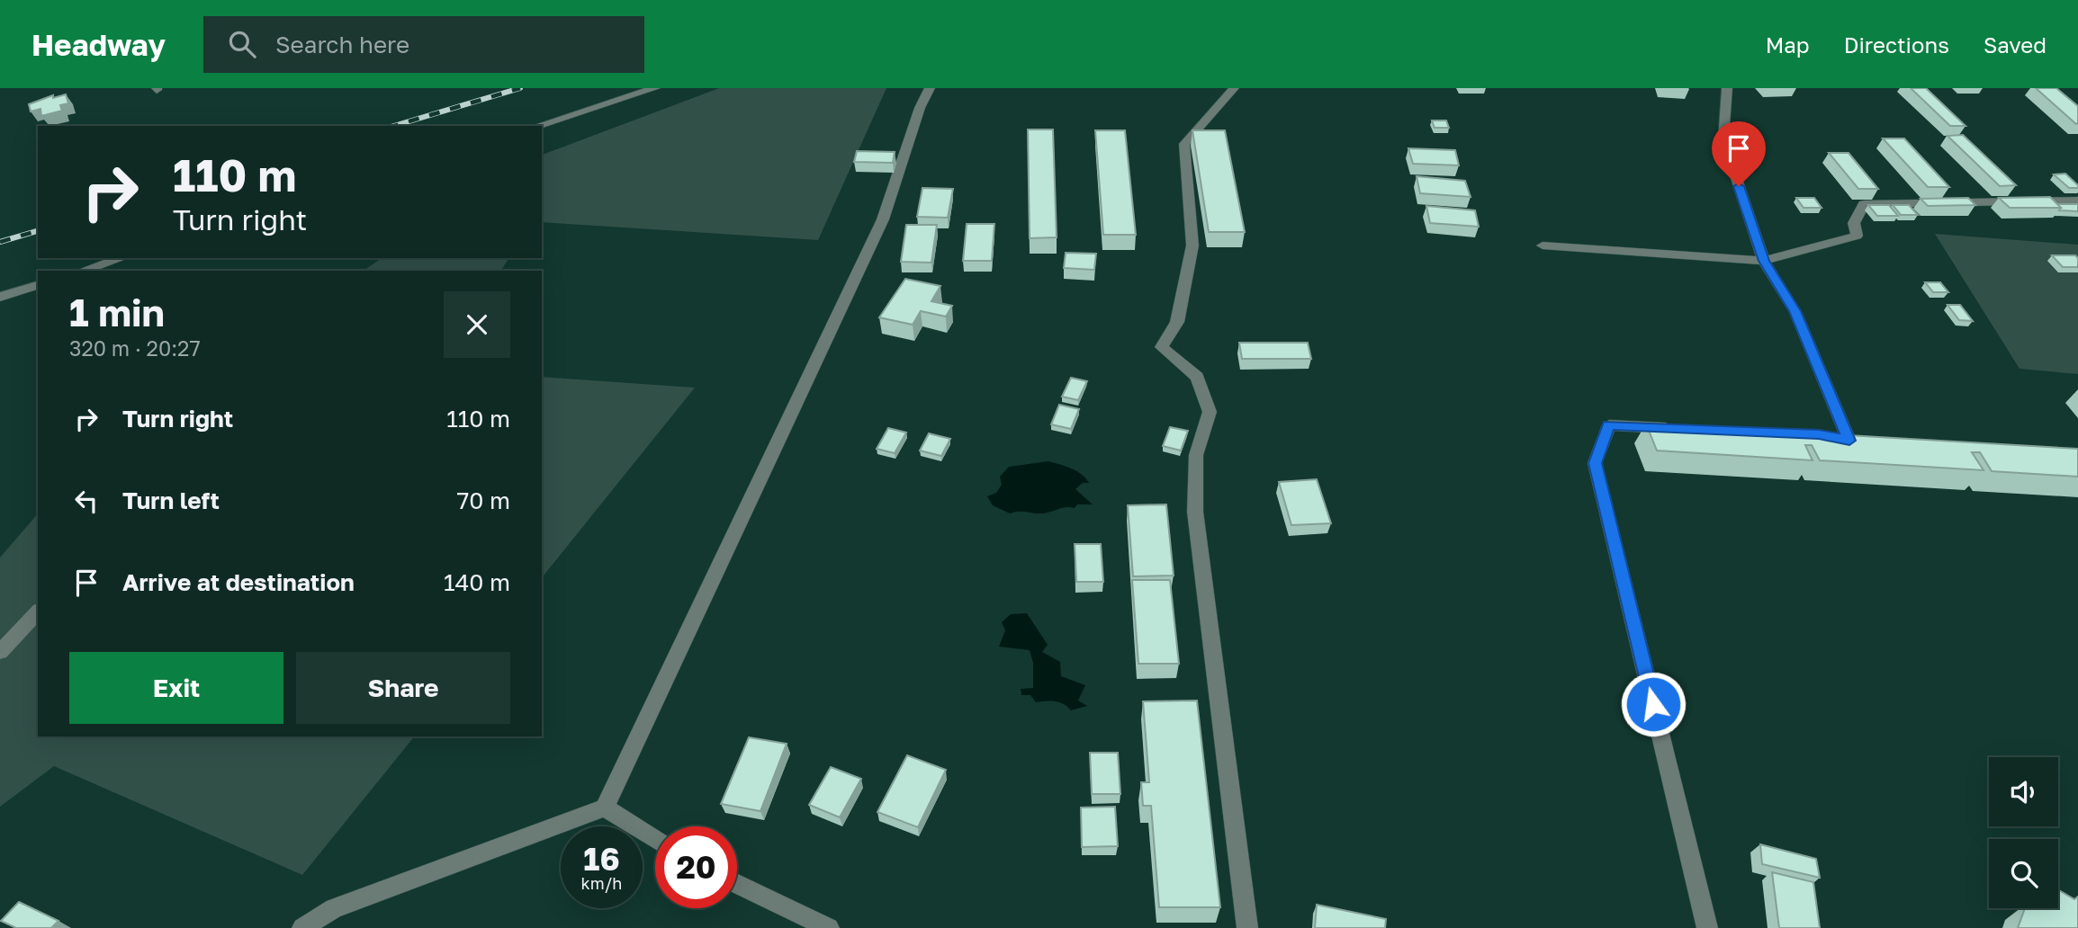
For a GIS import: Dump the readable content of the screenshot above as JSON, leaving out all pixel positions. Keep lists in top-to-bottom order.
{
  "page": {
    "header": "Headway",
    "search": "Search here",
    "nav": ["Map", "Directions", "Saved"],
    "turn": ["110 m", "Turn right"],
    "heading": ["1 min", "320 m · 20:27"],
    "list": [
      {
        "name": "Turn right",
        "value": "110 m"
      },
      {
        "name": "Turn left",
        "value": "70 m"
      },
      {
        "name": "Arrive at destination",
        "value": "140 m"
      }
    ],
    "buttons": ["Exit", "Share"],
    "speed": "16 km/h",
    "limit": "20"
  }
}
